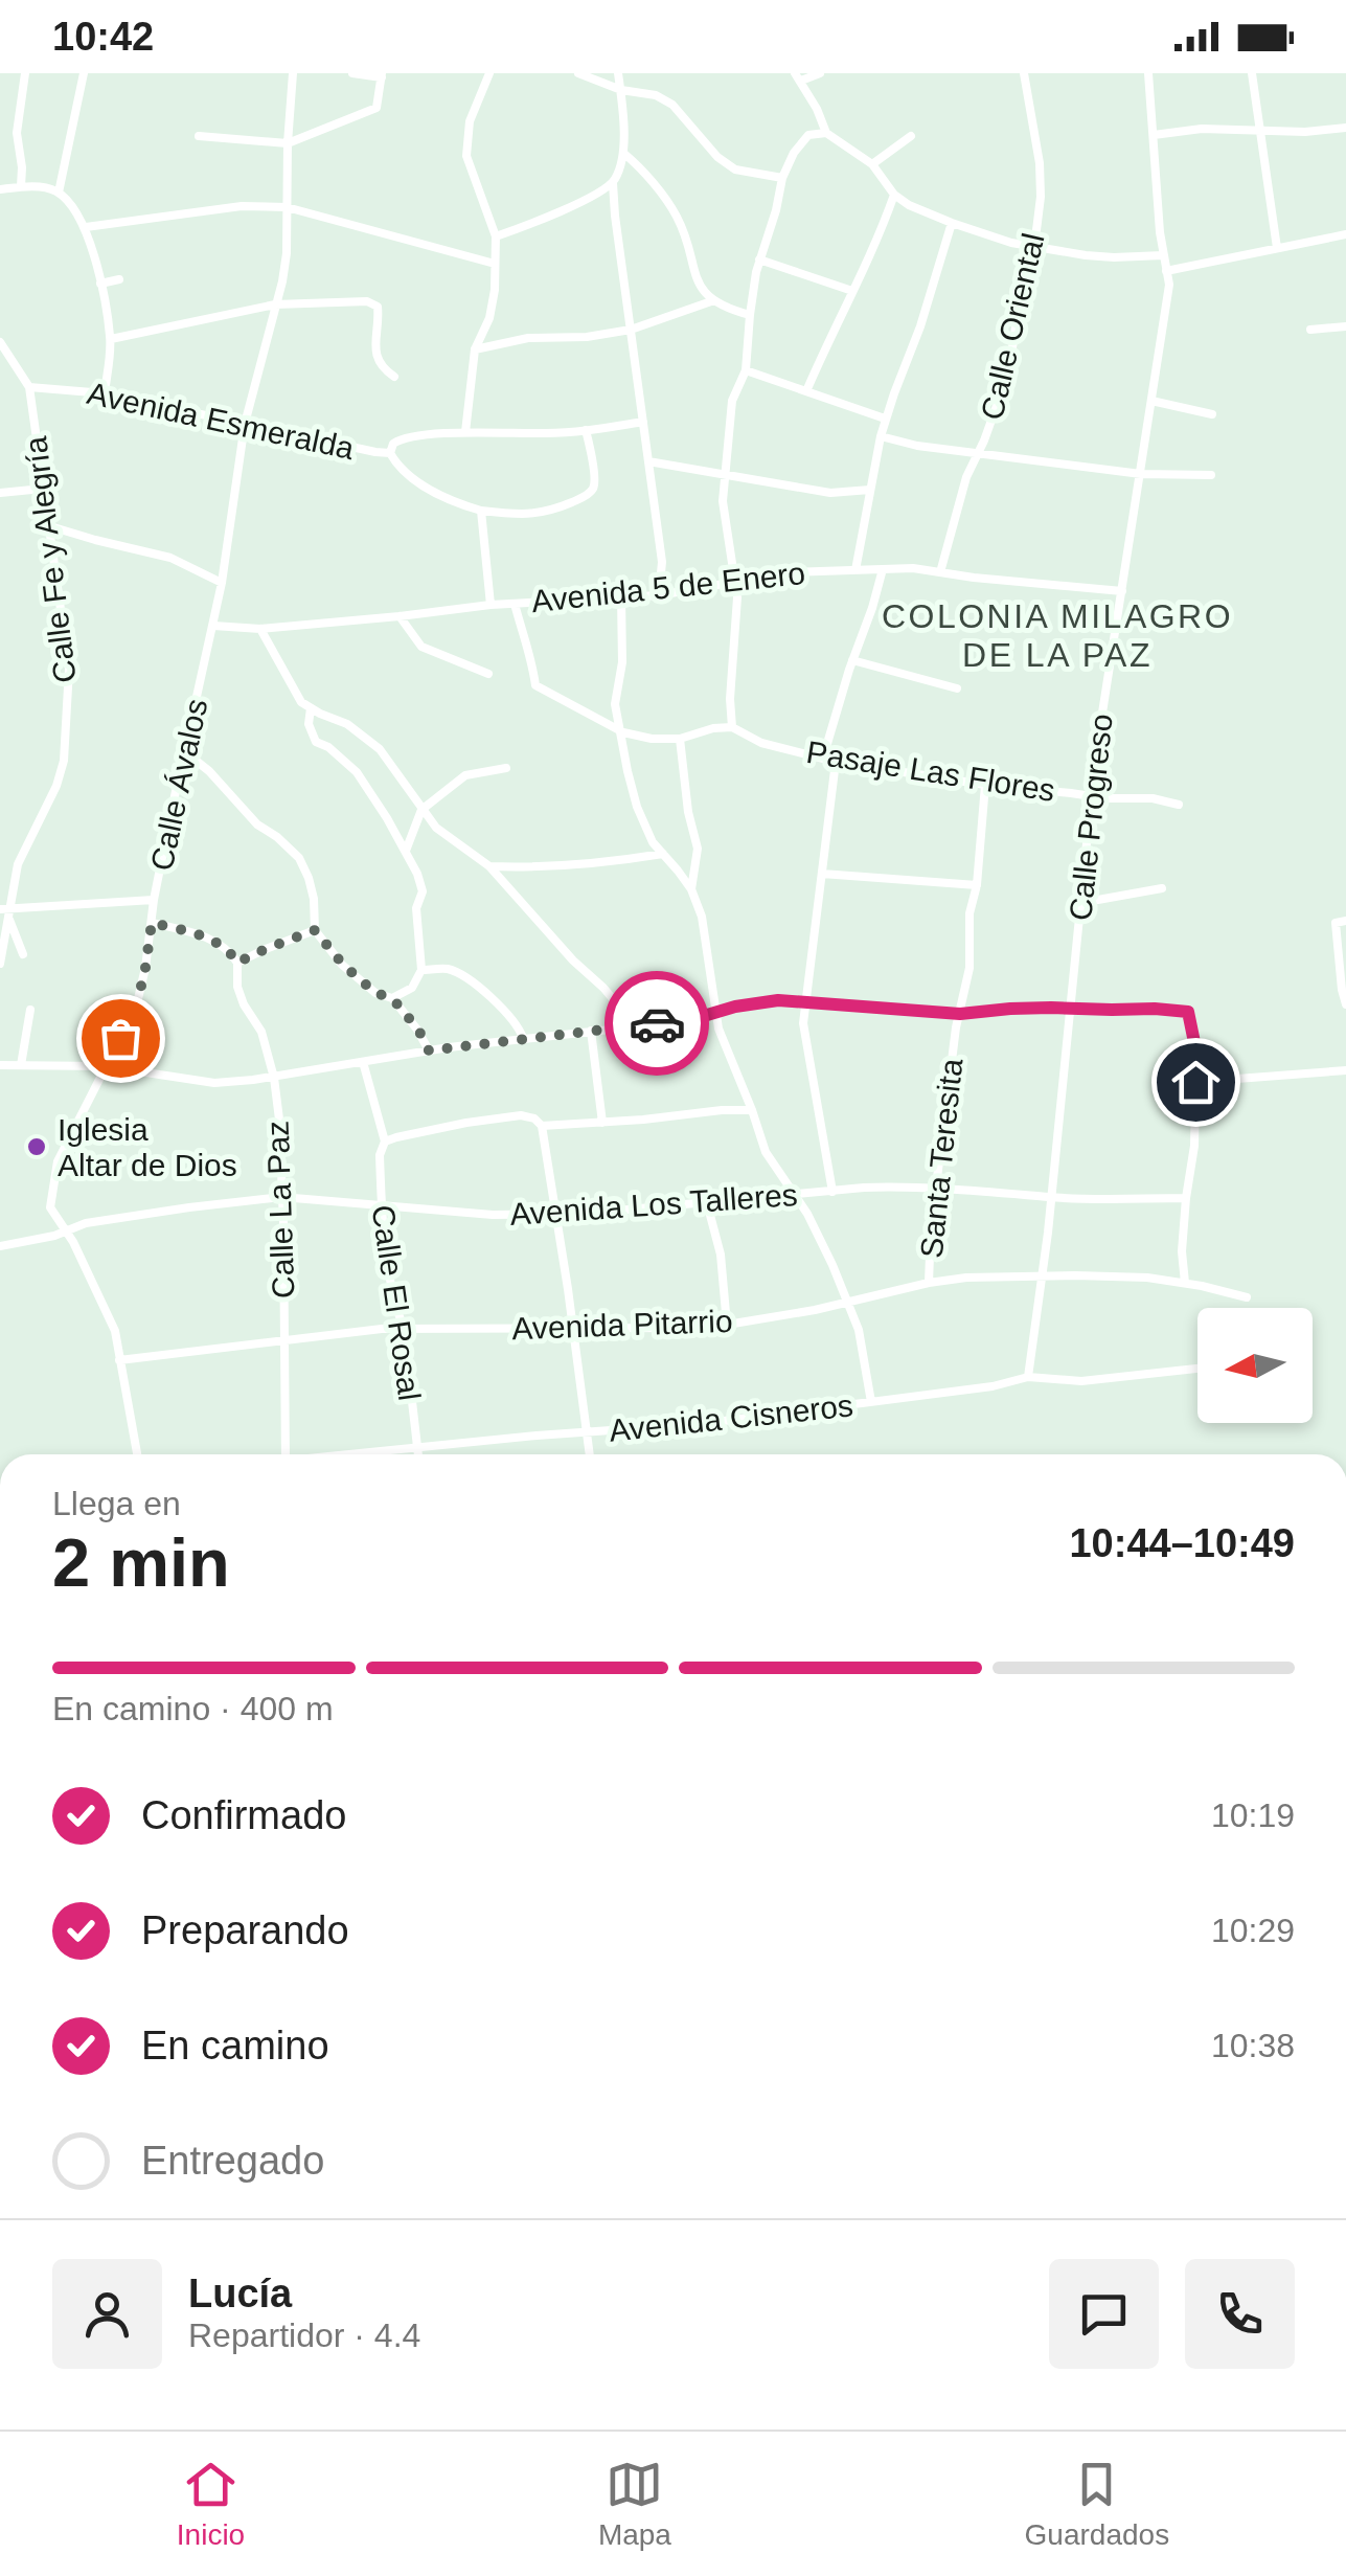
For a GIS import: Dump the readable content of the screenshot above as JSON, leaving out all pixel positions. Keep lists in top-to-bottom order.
{
  "streets": {
    "street": [
      "Calle Oriental",
      "Avenida Esmeralda",
      "Calle Fe y Alegría",
      "Avenida 5 de Enero",
      "Pasaje Las Flores",
      "Calle Ávalos",
      "Calle Progreso",
      "Santa Teresita",
      "Avenida Los Talleres",
      "Calle La Paz",
      "Calle El Rosal",
      "Avenida Pitarrio",
      "Avenida Cisneros"
    ]
  },
  "crossings": [
    ["Calle Oriental", "Avenida 5 de Enero"],
    ["Avenida Esmeralda", "Calle Fe y Alegría"],
    ["Avenida Esmeralda", "Calle Ávalos"],
    ["Avenida 5 de Enero", "Calle Ávalos"],
    ["Avenida 5 de Enero", "Calle Progreso"],
    ["Pasaje Las Flores", "Calle Progreso"],
    ["Pasaje Las Flores", "Santa Teresita"],
    ["Calle Ávalos", "Avenida Los Talleres"],
    ["Calle Ávalos", "Avenida Pitarrio"],
    ["Calle Progreso", "Avenida Los Talleres"],
    ["Calle Progreso", "Avenida Pitarrio"],
    ["Calle Progreso", "Avenida Cisneros"],
    ["Santa Teresita", "Avenida Los Talleres"],
    ["Santa Teresita", "Avenida Pitarrio"],
    ["Avenida Los Talleres", "Calle La Paz"],
    ["Avenida Los Talleres", "Calle El Rosal"],
    ["Calle La Paz", "Avenida Pitarrio"],
    ["Calle El Rosal", "Avenida Pitarrio"],
    ["Calle El Rosal", "Avenida Cisneros"]
  ],
  "districts": ["COLONIA MILAGRO DE LA PAZ"],
  "places": ["Iglesia Altar de Dios"],
  "north": "left",
  "page": {
    "status": "10:42",
    "heading": ["2 min", "Llega en", "10:44–10:49"],
    "panel": ["Lucía", "Repartidor · 4.4"],
    "bar": "En camino · 400 m",
    "list": [
      ["Confirmado", "10:19"],
      ["Preparando", "10:29"],
      ["En camino", "10:38"],
      "Entregado"
    ],
    "tabs": ["Inicio", "Mapa", "Guardados"]
  }
}
